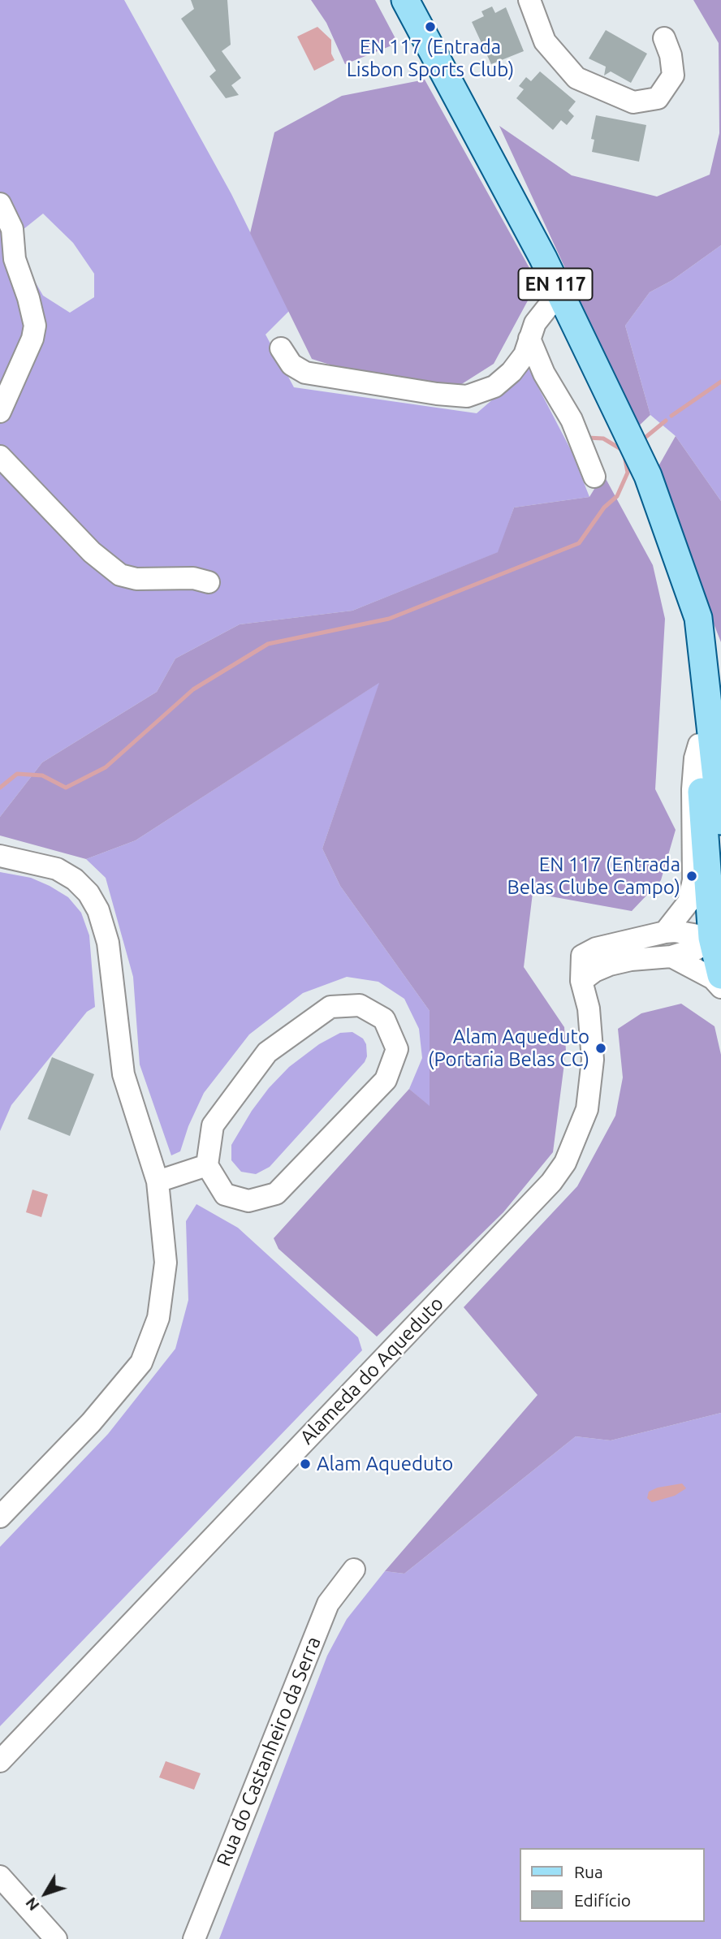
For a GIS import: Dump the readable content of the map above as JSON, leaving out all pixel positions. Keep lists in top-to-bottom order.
{
  "streets": {
    "main road": ["EN 117"],
    "street": ["Alameda do Aqueduto", "Rua do Castanheiro da Serra"]
  },
  "crossings": [
    ["EN 117", "Alameda do Aqueduto"]
  ],
  "places": [
    "EN 117 (Entrada Lisbon Sports Club)",
    "EN 117 (Entrada Belas Clube Campo)",
    "Alam Aqueduto (Portaria Belas CC)",
    "Alam Aqueduto"
  ],
  "legend": ["Rua", "Edifício"],
  "north": "bottom left"
}
